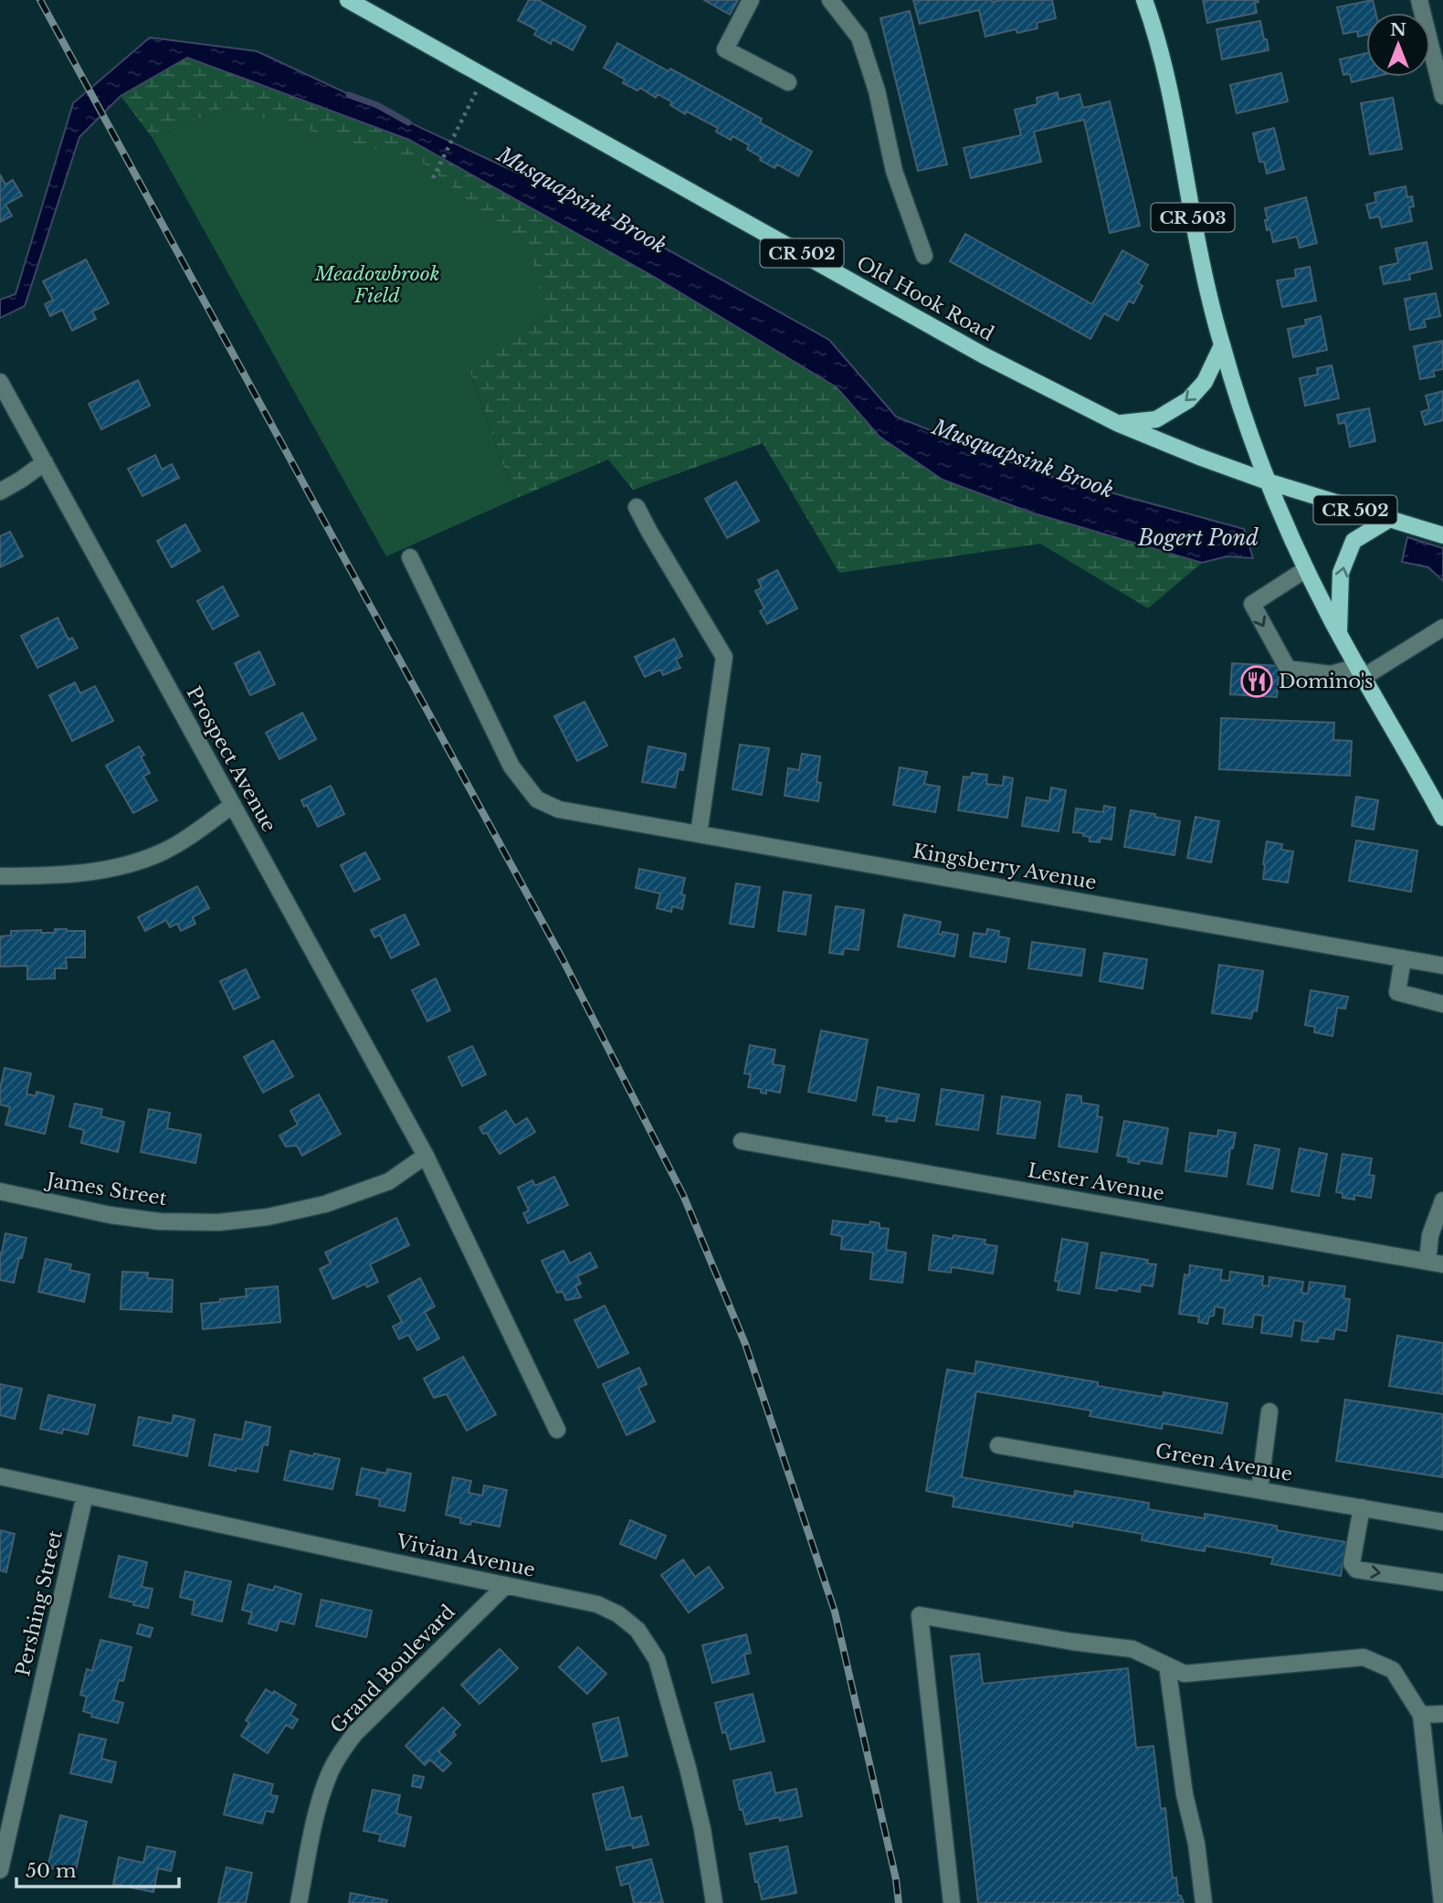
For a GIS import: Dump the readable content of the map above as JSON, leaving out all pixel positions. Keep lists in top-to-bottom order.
{
  "streets": {
    "main road": ["CR 503", "CR 502", "Old Hook Road"],
    "street": [
      "Prospect Avenue",
      "Kingsberry Avenue",
      "Lester Avenue",
      "James Street",
      "Green Avenue",
      "Vivian Avenue",
      "Pershing Street",
      "Grand Boulevard"
    ]
  },
  "crossings": [
    ["CR 503", "Old Hook Road"],
    ["Prospect Avenue", "James Street"],
    ["Vivian Avenue", "Pershing Street"],
    ["Vivian Avenue", "Grand Boulevard"]
  ],
  "water": ["Musquapsink Brook", "Bogert Pond"],
  "parks": ["Meadowbrook Field"],
  "places": {
    "restaurant": ["Domino's"]
  },
  "scale_bar": "50 m",
  "north": "top"
}
